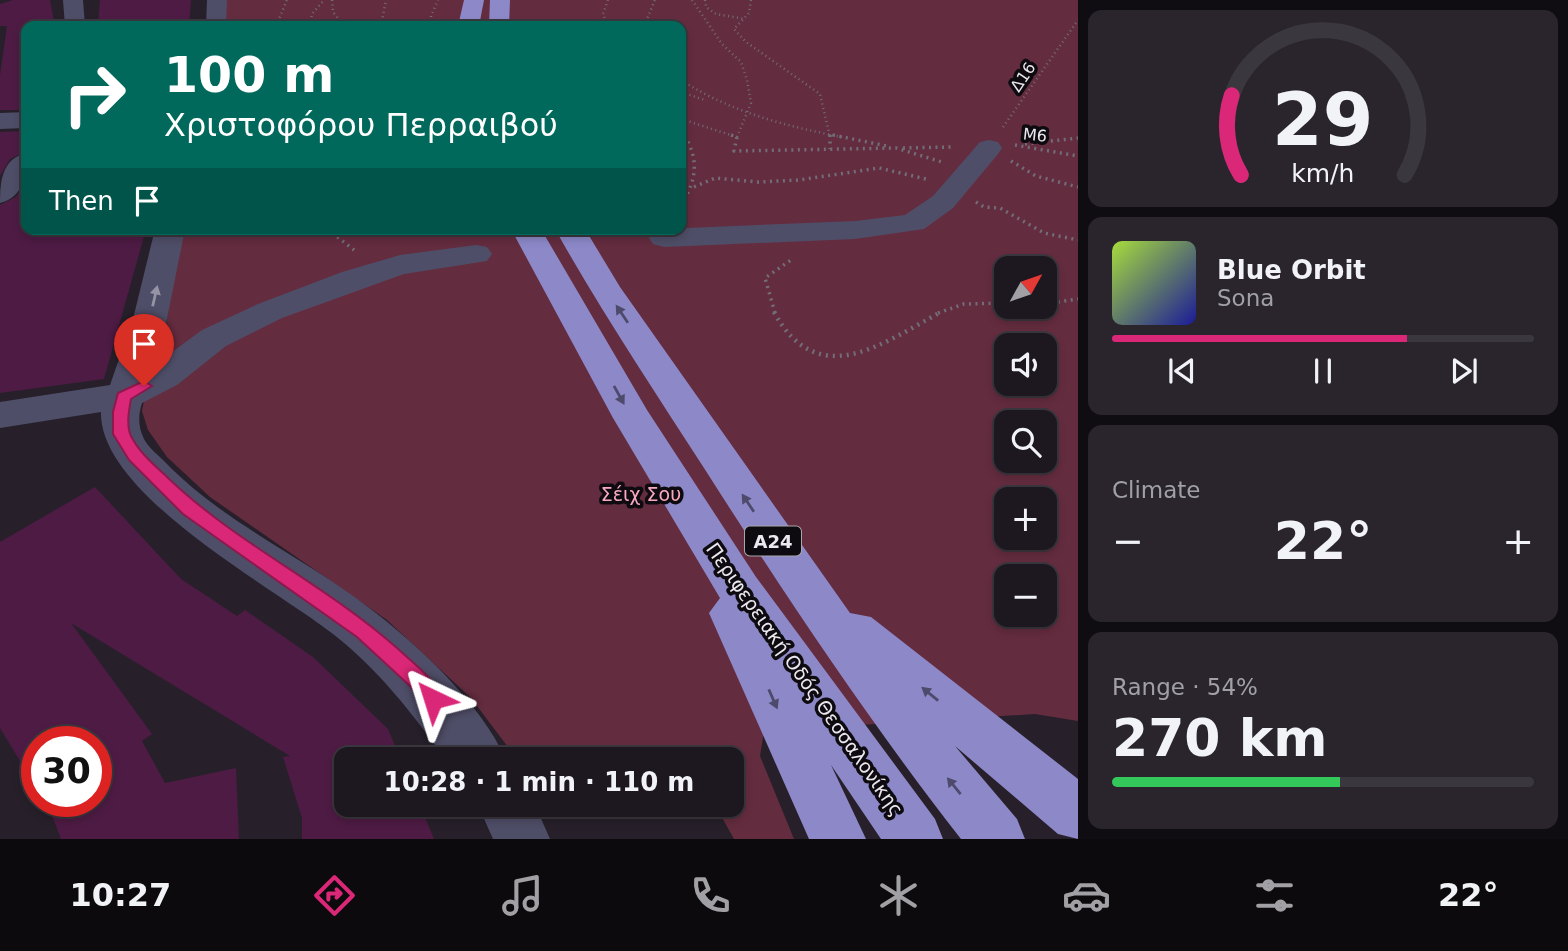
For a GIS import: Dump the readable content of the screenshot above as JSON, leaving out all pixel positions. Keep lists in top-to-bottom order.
{
  "streets": {
    "highway": ["Α24", "Περιφερειακή Οδός Θεσσαλονίκης"],
    "path": ["Δ16", "Μ6"]
  },
  "crossings": [
    ["Δ16", "Μ6"]
  ],
  "parks": ["Σέιχ Σου"],
  "north": "top right",
  "page": {
    "turn": ["100 m", "Χριστοφόρου Περραιβού"],
    "then": "Then",
    "song": ["Blue Orbit", "Sona"],
    "map_buttons": ["+", "−"],
    "tile": [
      "Climate",
      ["Range · 54%", "270 km"]
    ],
    "heat": ["−", "22°", "+"],
    "limit": "30",
    "trip": "10:28 · 1 min · 110 m",
    "tabs": ["10:27", "22°"],
    "gauge": ["29", "km/h"]
  }
}
